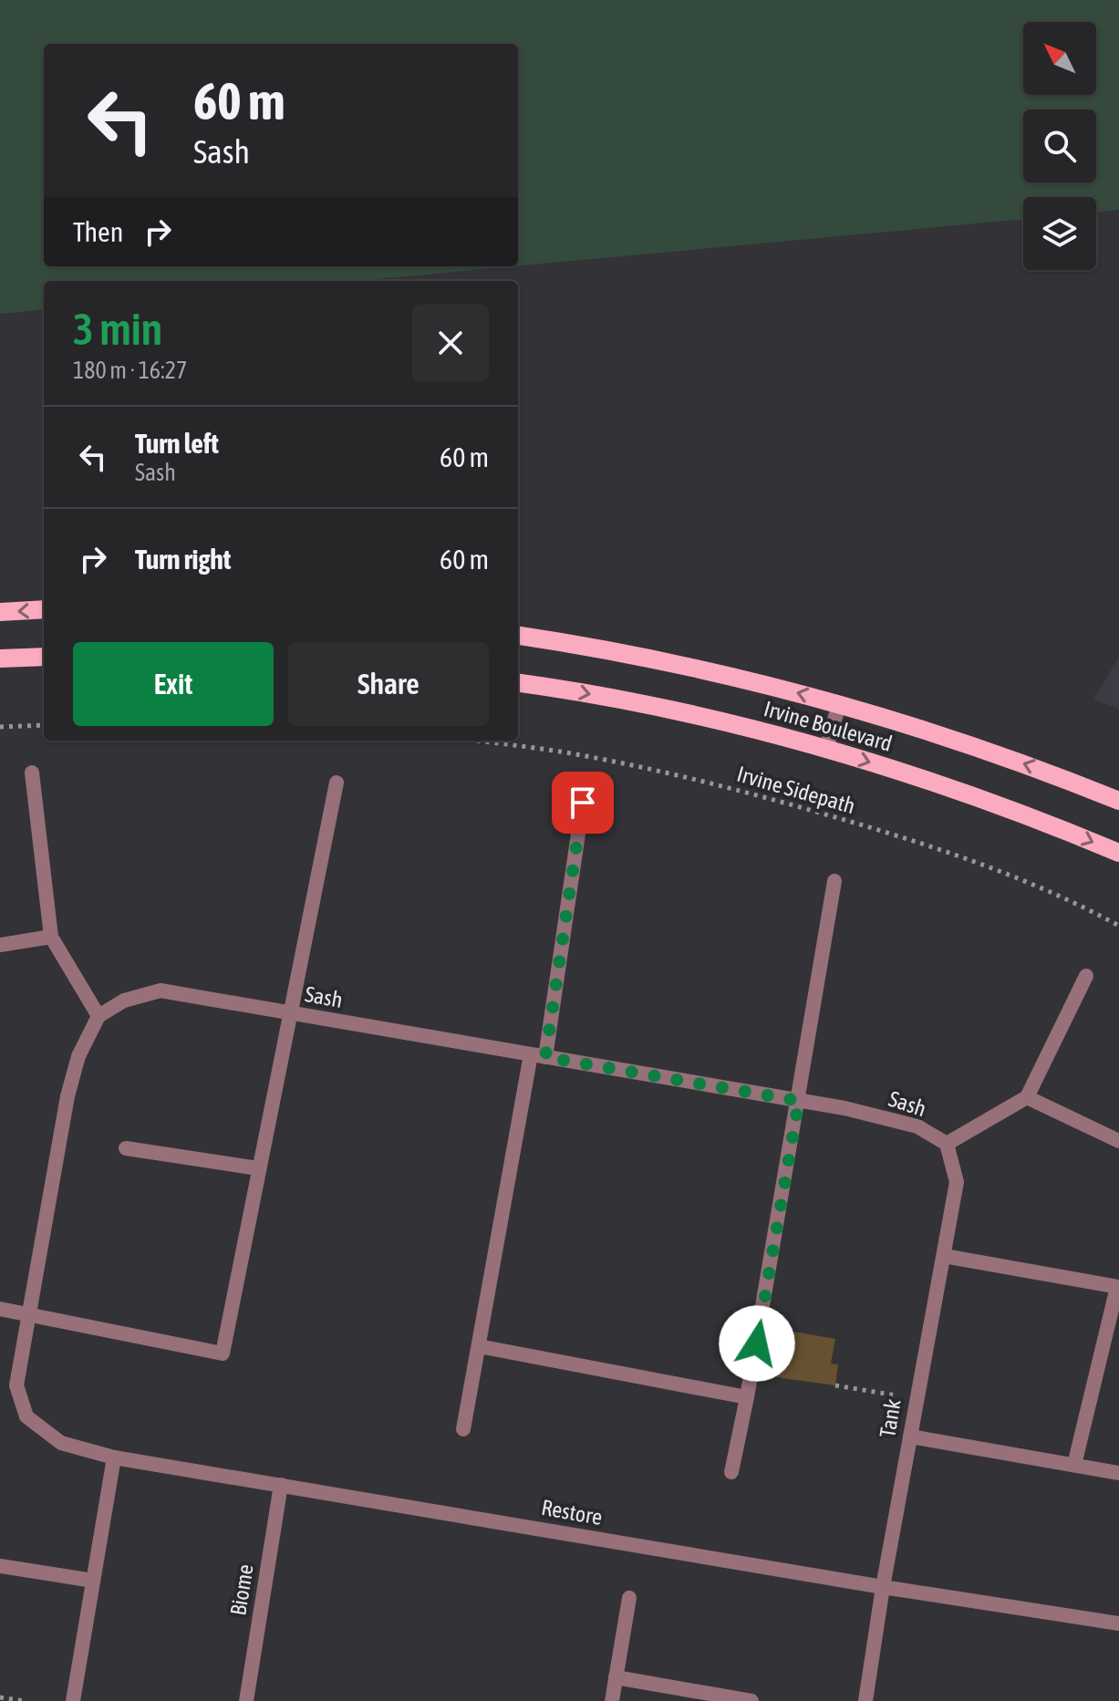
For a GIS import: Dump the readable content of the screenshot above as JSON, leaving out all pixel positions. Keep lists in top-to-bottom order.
{
  "streets": {
    "main road": ["Irvine Boulevard"],
    "street": [
      "Sash",
      "Tank",
      "Restore",
      "Biome"
    ],
    "path": ["Irvine Sidepath"]
  },
  "crossings": [
    ["Sash", "Tank"],
    ["Tank", "Restore"],
    ["Restore", "Biome"]
  ],
  "north": "top left",
  "page": {
    "turn": ["60 m", "Sash"],
    "then": "Then",
    "heading": ["3 min", "180 m · 16:27"],
    "list": [
      {
        "name": "Turn left",
        "note": "Sash",
        "value": "60 m"
      },
      {
        "name": "Turn right",
        "value": "60 m"
      }
    ],
    "buttons": ["Exit", "Share"]
  }
}
